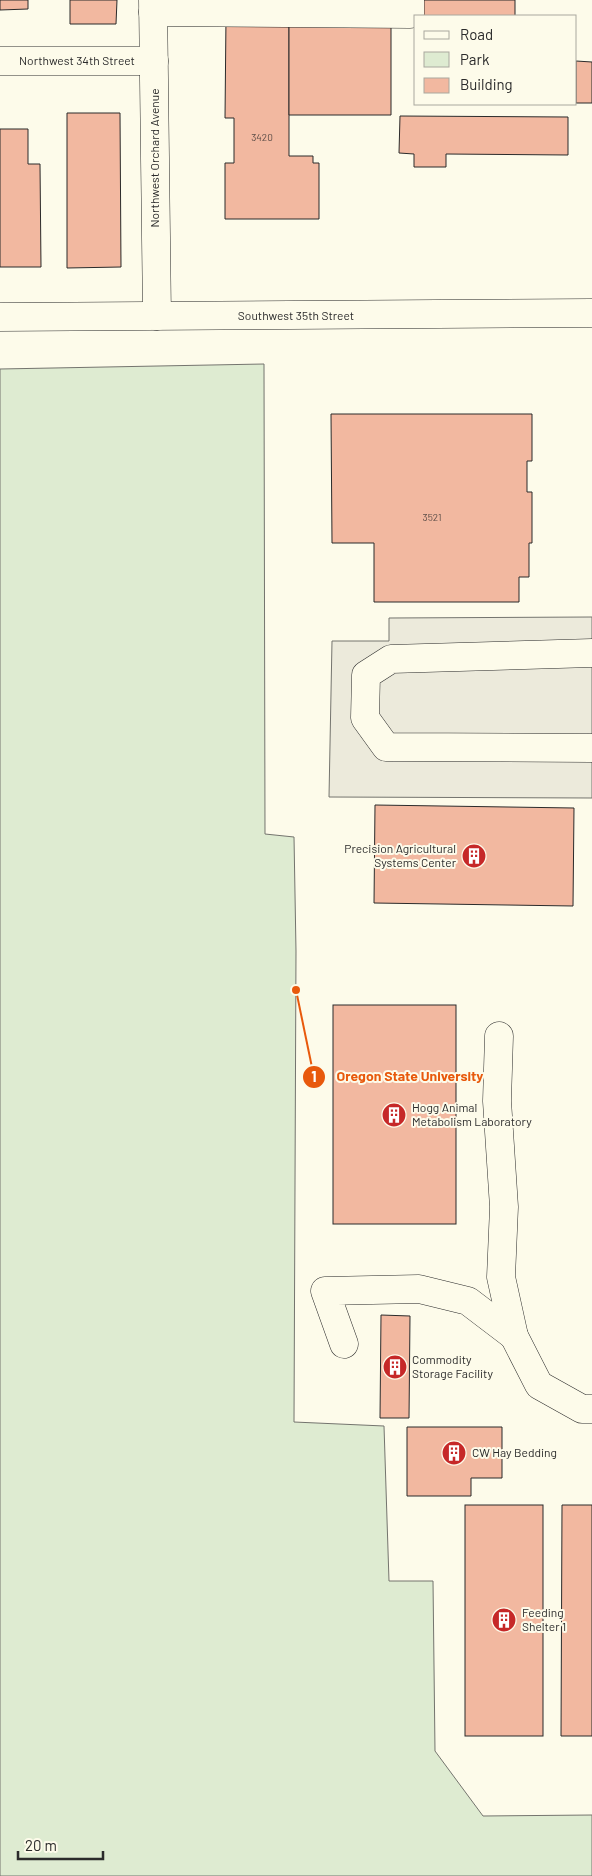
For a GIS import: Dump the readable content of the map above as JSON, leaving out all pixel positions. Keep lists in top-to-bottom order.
{
  "streets": {
    "main road": ["Northwest 34th Street", "Northwest Orchard Avenue", "Southwest 35th Street"]
  },
  "crossings": [
    ["Northwest 34th Street", "Northwest Orchard Avenue"],
    ["Northwest Orchard Avenue", "Southwest 35th Street"]
  ],
  "places": {
    "building": [
      "Precision Agricultural Systems Center",
      "Hogg Animal Metabolism Laboratory",
      "Commodity Storage Facility",
      "CW Hay Bedding",
      "Feeding Shelter 1"
    ],
    "other": ["Oregon State University"]
  },
  "house_numbers": ["3420", "3521"],
  "legend": ["Road", "Park", "Building"],
  "scale_bar": "20 m"
}
